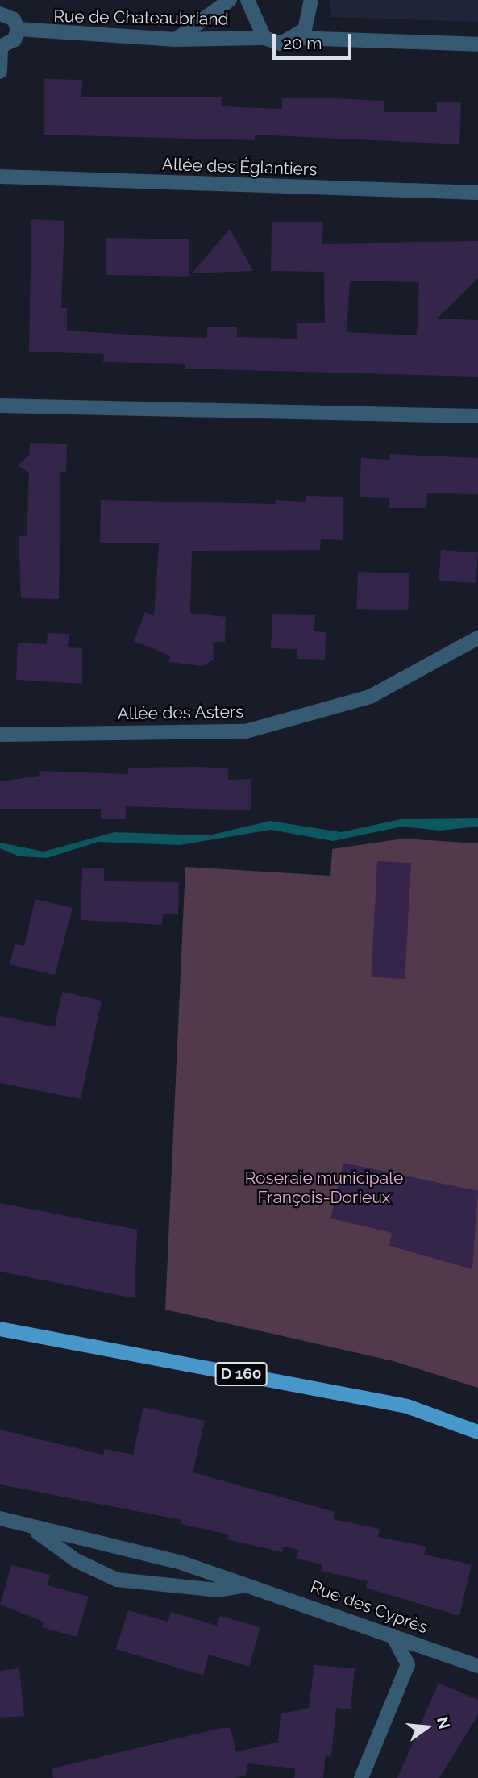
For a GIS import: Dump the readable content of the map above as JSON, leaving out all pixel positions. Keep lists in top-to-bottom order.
{
  "streets": {
    "main road": ["D 160"],
    "street": [
      "Rue de Chateaubriand",
      "Allée des Églantiers",
      "Allée des Asters",
      "Rue des Cyprès"
    ]
  },
  "parks": ["Roseraie municipale François-Dorieux"],
  "scale_bar": "20 m",
  "north": "right"
}
